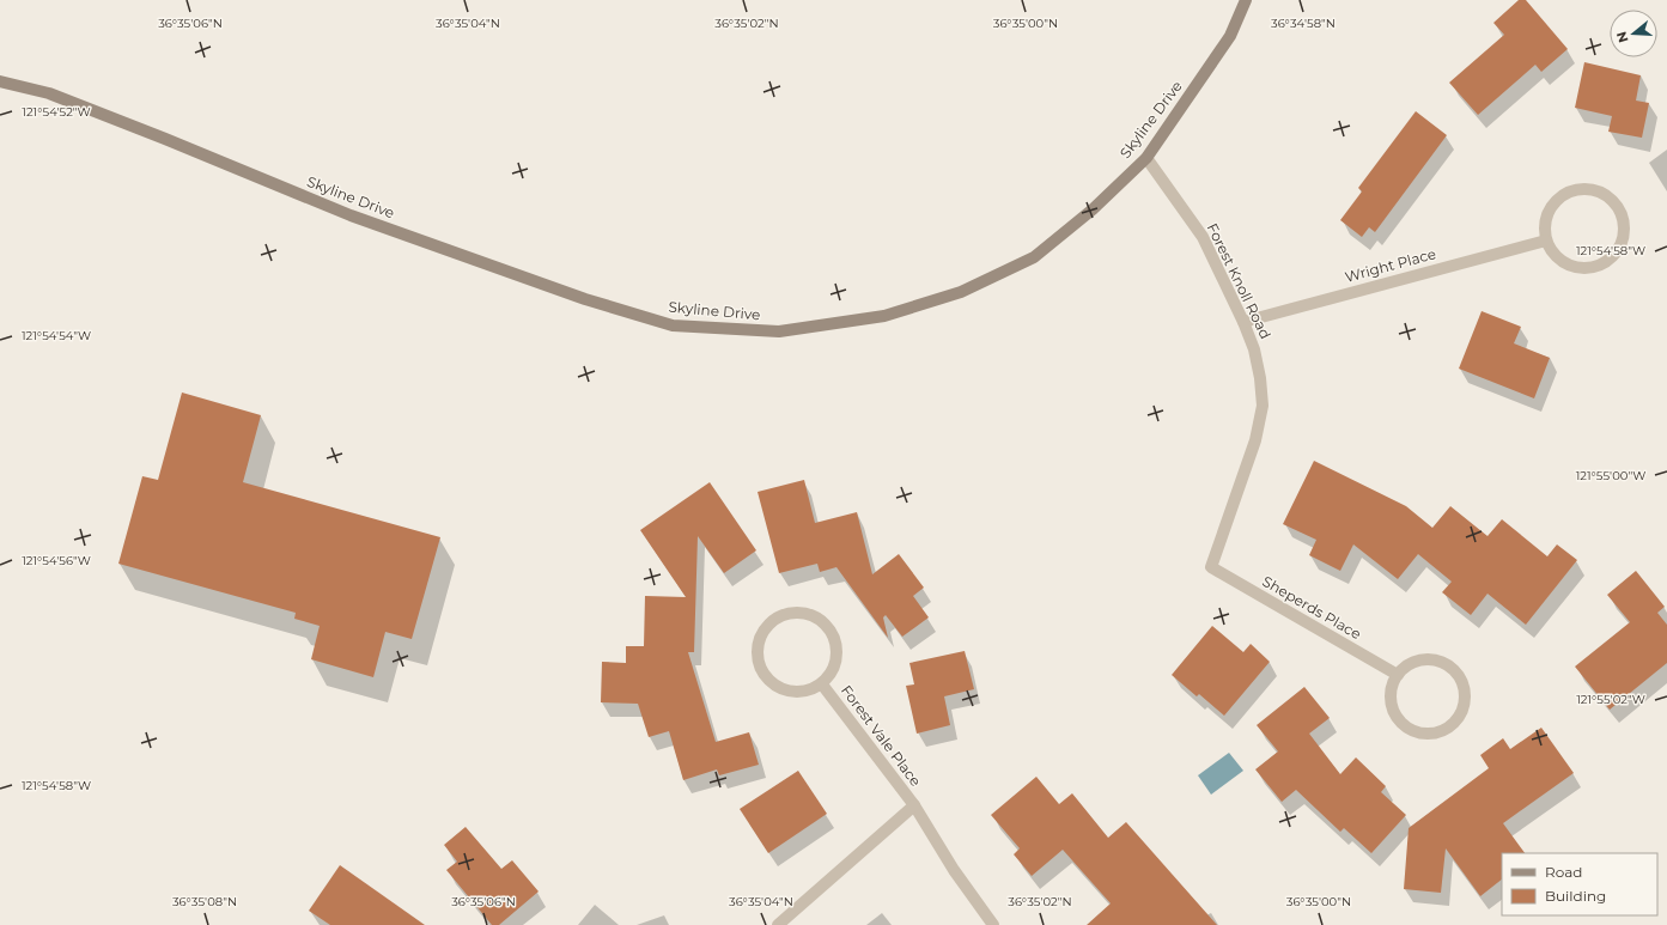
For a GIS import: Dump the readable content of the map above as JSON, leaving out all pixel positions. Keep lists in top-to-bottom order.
{
  "streets": {
    "street": [
      "Skyline Drive",
      "Wright Place",
      "Forest Knoll Road",
      "Sheperds Place",
      "Forest Vale Place"
    ]
  },
  "crossings": [
    ["Skyline Drive", "Forest Knoll Road"],
    ["Wright Place", "Forest Knoll Road"],
    ["Forest Knoll Road", "Sheperds Place"]
  ],
  "legend": ["Road", "Building"],
  "north": "left",
  "coordinates": [
    "36°35'06\"N",
    "36°35'04\"N",
    "36°35'02\"N",
    "36°35'00\"N",
    "36°34'58\"N",
    "121°54'52\"W",
    "121°54'58\"W",
    "121°54'54\"W",
    "121°55'00\"W",
    "121°54'56\"W",
    "121°55'02\"W",
    "36°35'08\"N"
  ]
}
